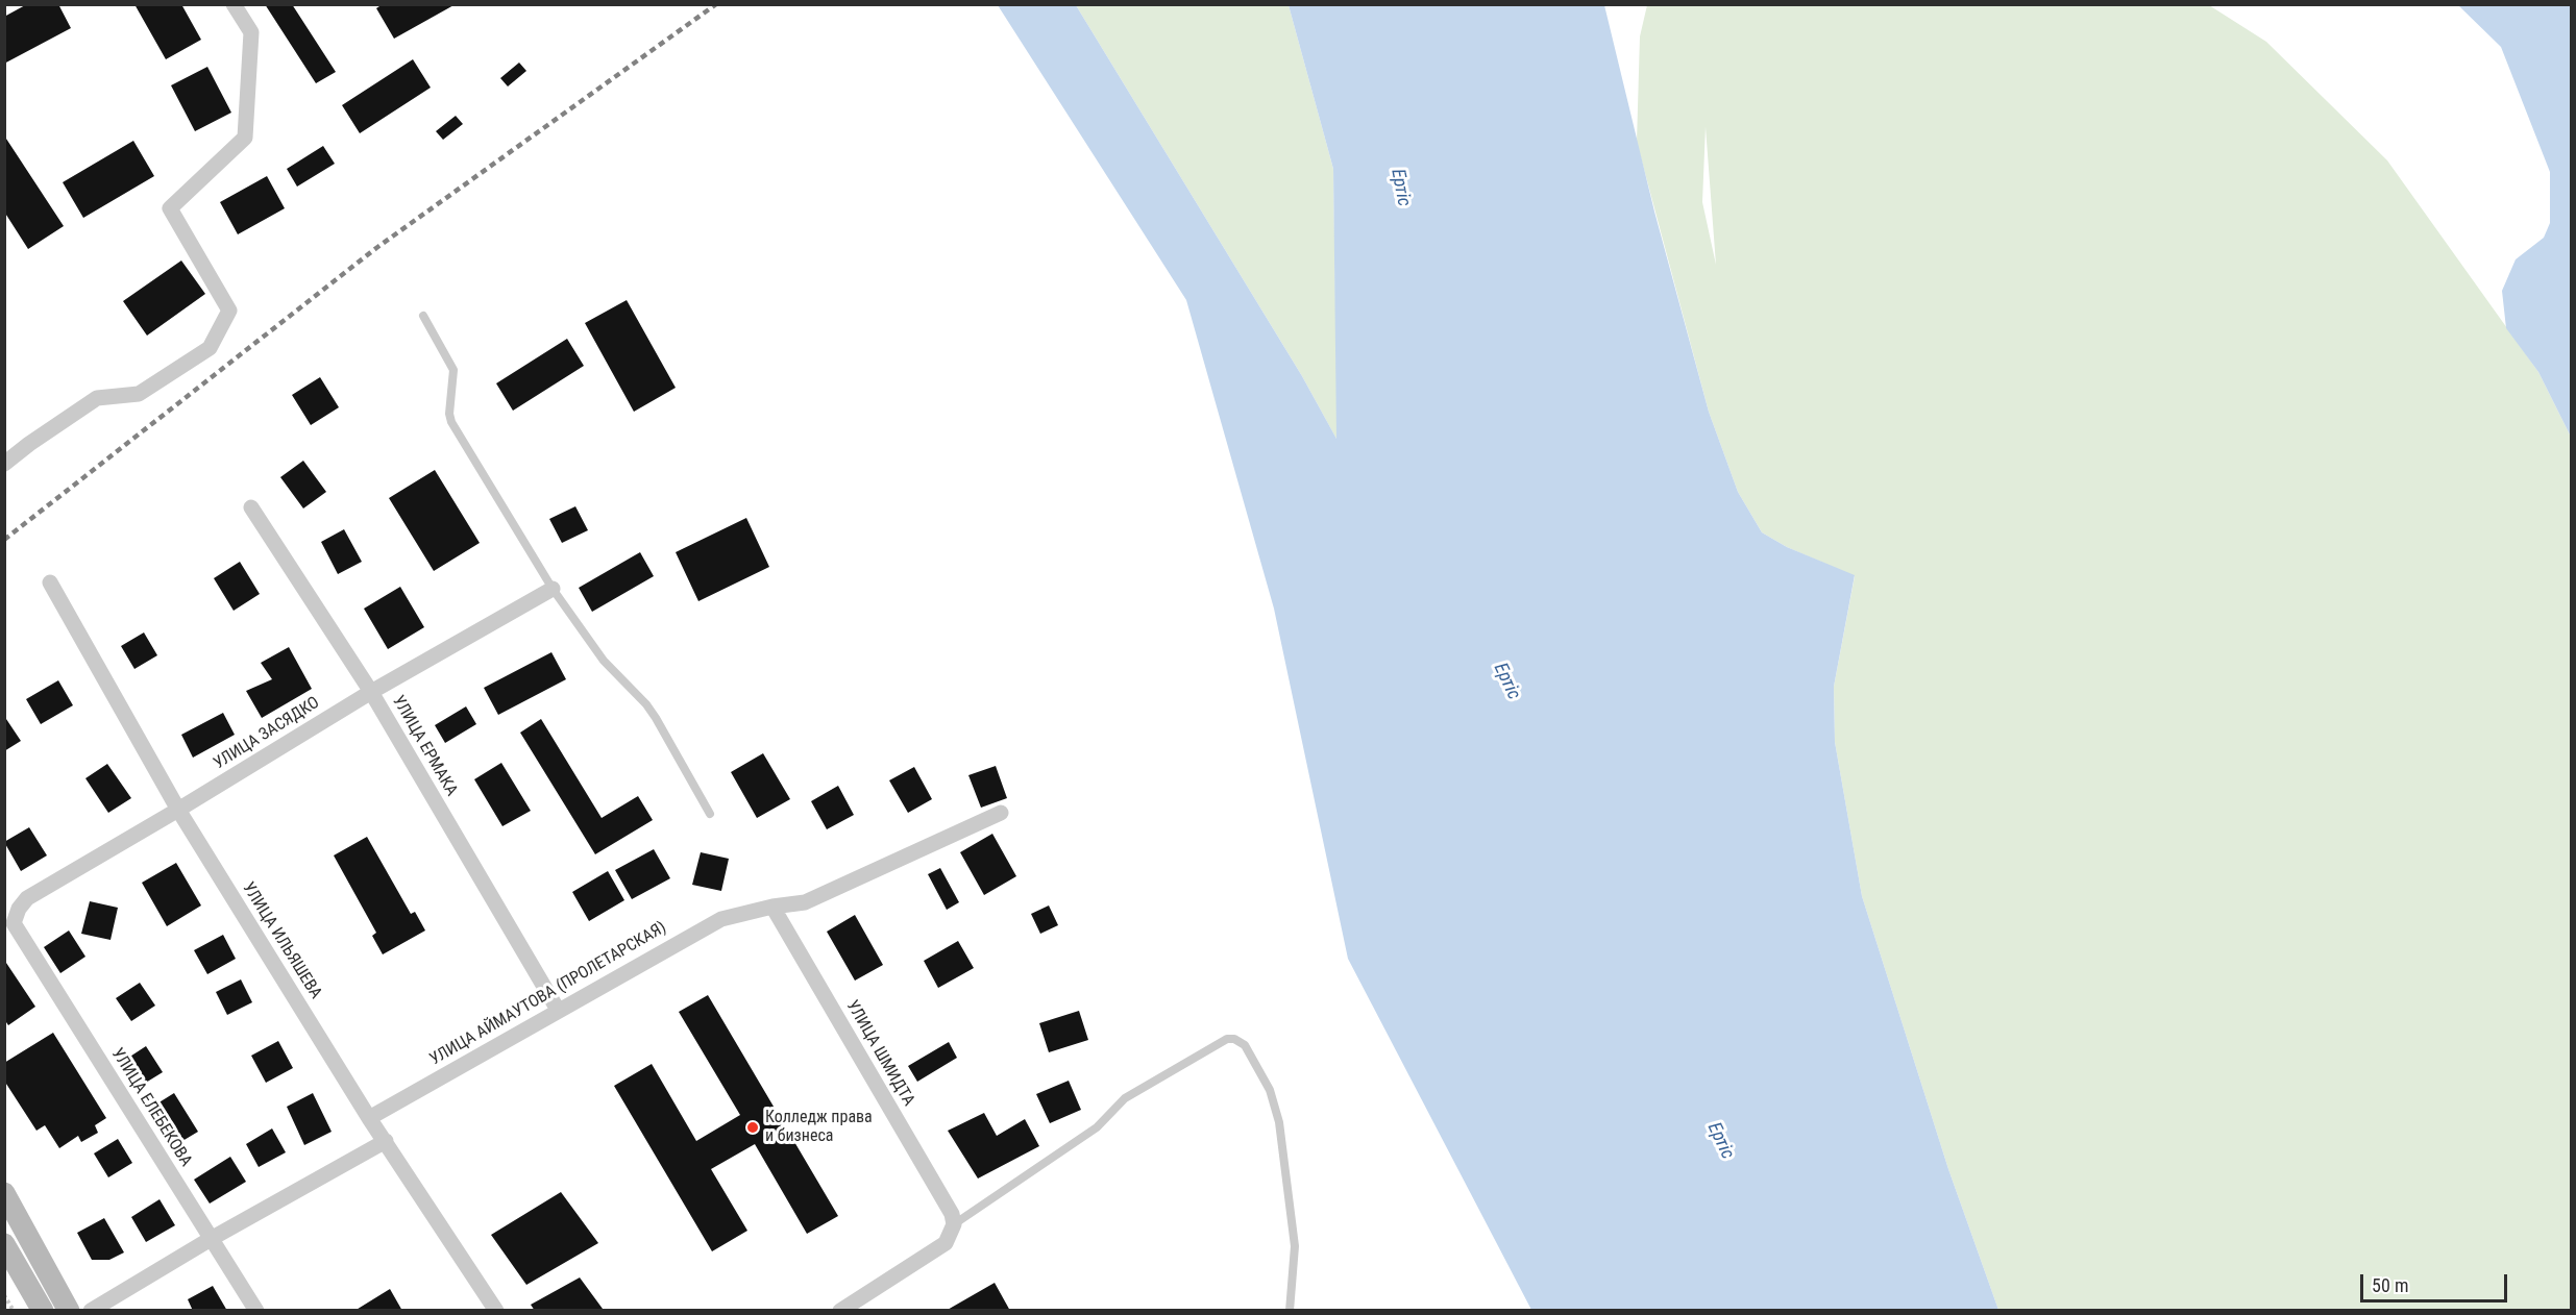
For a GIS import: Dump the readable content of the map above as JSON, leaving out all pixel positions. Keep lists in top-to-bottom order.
{
  "streets": {
    "street": [
      "УЛИЦА ЗАСЯДКО",
      "УЛИЦА ЕРМАКА",
      "УЛИЦА ИЛЬЯШЕВА",
      "УЛИЦА АЙМАУТОВА (ПРОЛЕТАРСКАЯ)",
      "УЛИЦА ШМИДТА",
      "УЛИЦА ЕЛЕБЕКОВА"
    ]
  },
  "crossings": [
    ["УЛИЦА ЗАСЯДКО", "УЛИЦА ЕРМАКА"],
    ["УЛИЦА ЗАСЯДКО", "УЛИЦА ИЛЬЯШЕВА"],
    ["УЛИЦА ЗАСЯДКО", "УЛИЦА ЕЛЕБЕКОВА"],
    ["УЛИЦА ЕРМАКА", "УЛИЦА АЙМАУТОВА (ПРОЛЕТАРСКАЯ)"],
    ["УЛИЦА ИЛЬЯШЕВА", "УЛИЦА АЙМАУТОВА (ПРОЛЕТАРСКАЯ)"],
    ["УЛИЦА АЙМАУТОВА (ПРОЛЕТАРСКАЯ)", "УЛИЦА ШМИДТА"]
  ],
  "water": ["Ертіс"],
  "places": ["Колледж права и бизнеса"],
  "scale_bar": "50 m"
}
